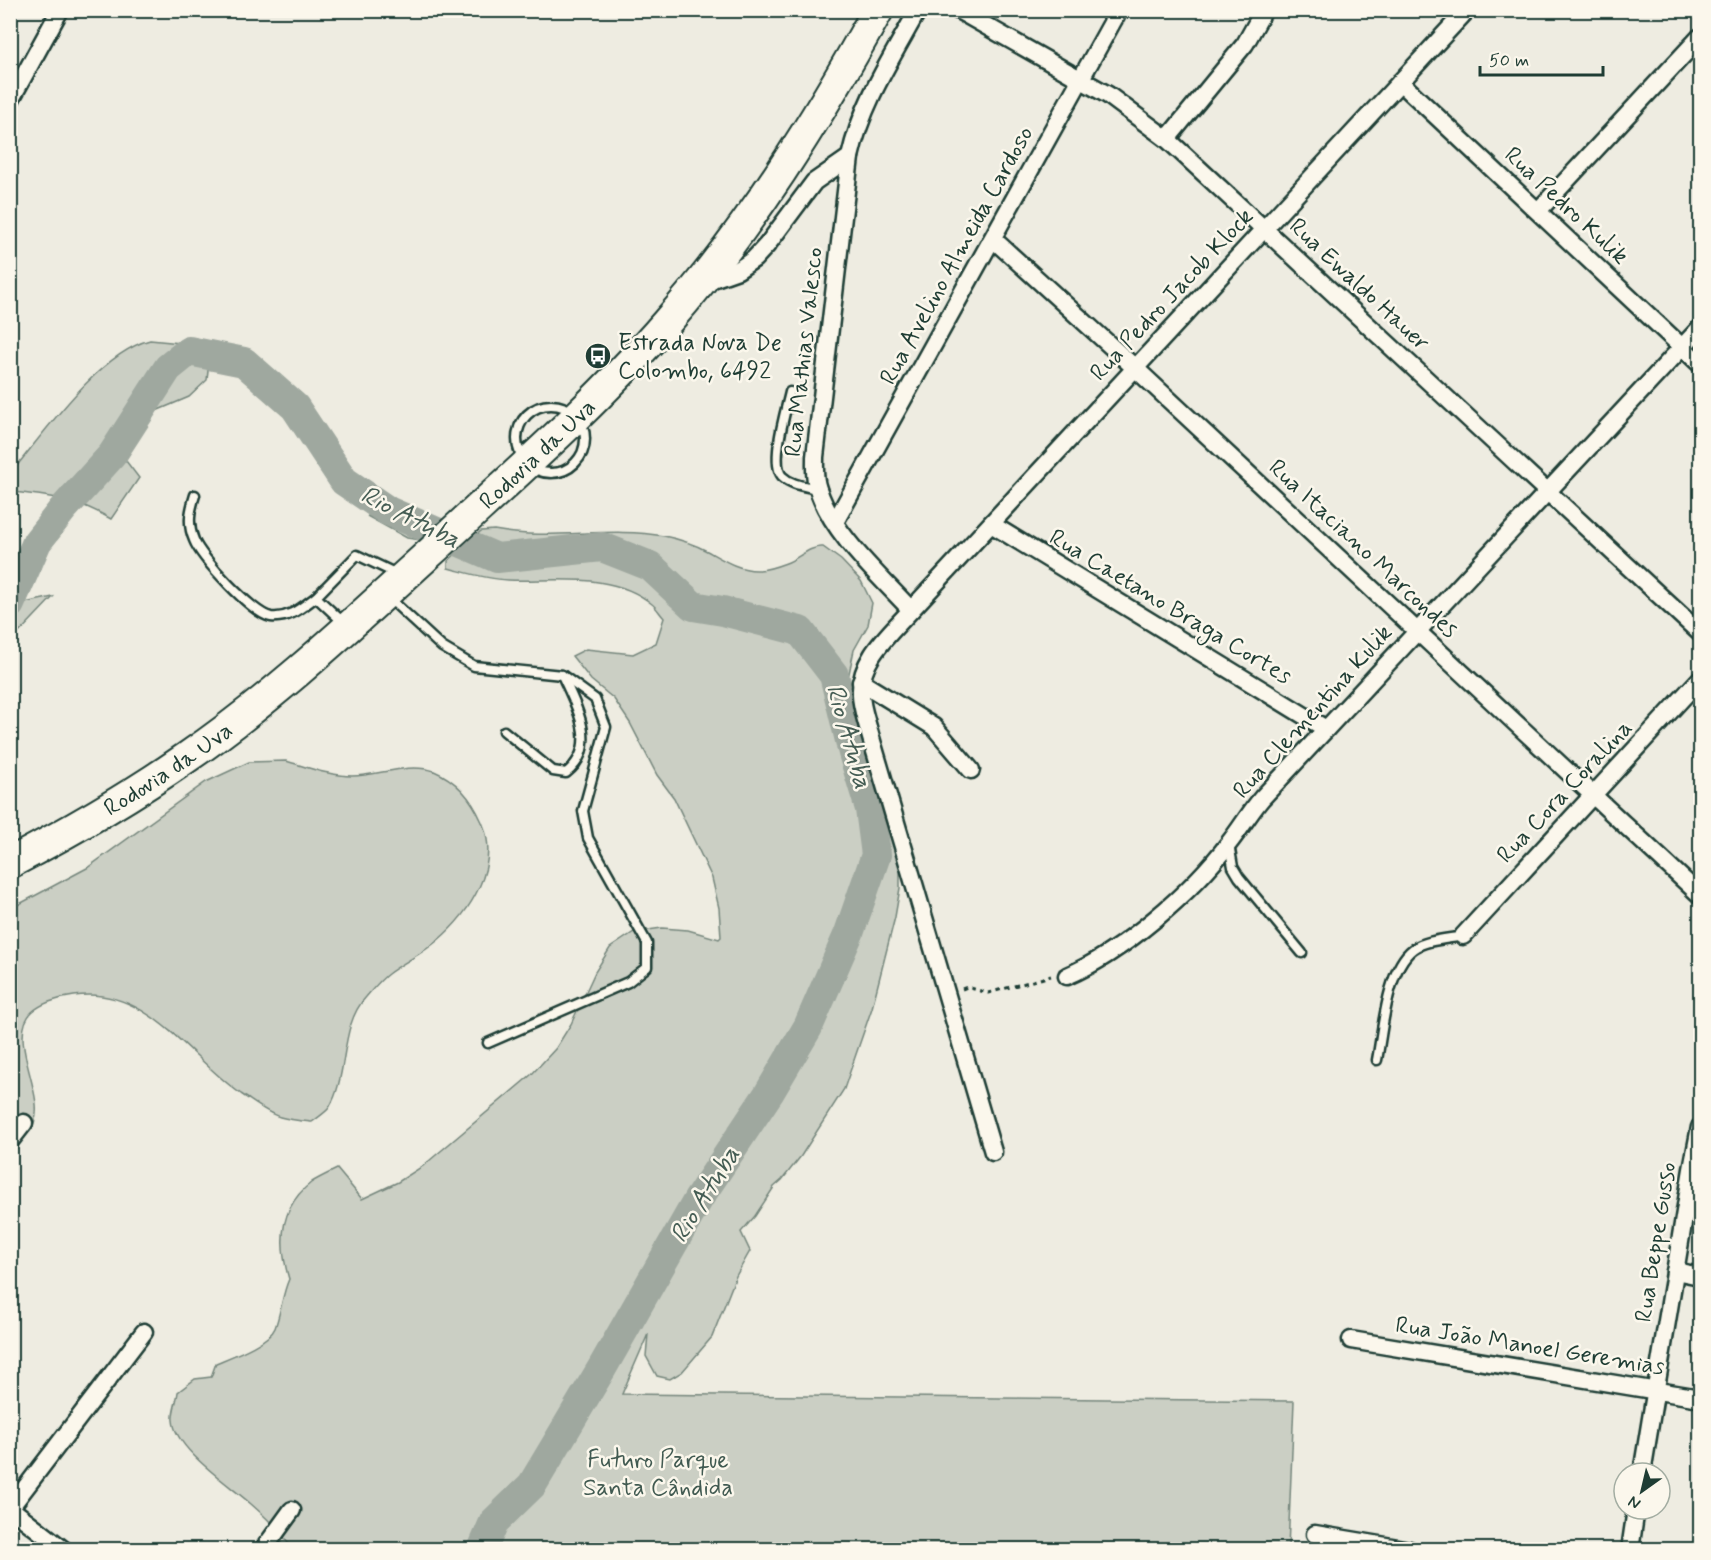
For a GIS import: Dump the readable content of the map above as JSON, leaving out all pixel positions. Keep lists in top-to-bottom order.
{
  "streets": {
    "highway": ["Rodovia da Uva"],
    "street": [
      "Rua Pedro Kulik",
      "Rua Avelino Almeida Cardoso",
      "Rua Ewaldo Hauer",
      "Rua Pedro Jacob Klock",
      "Rua Mathias Valesco",
      "Rua Itaciano Marcondes",
      "Rua Caetano Braga Cortes",
      "Rua Clementina Kulik",
      "Rua Cora Coralina",
      "Rua Beppe Gusso",
      "Rua João Manoel Geremias"
    ]
  },
  "crossings": [
    ["Rua Pedro Kulik", "Rua Pedro Jacob Klock"],
    ["Rua Pedro Kulik", "Rua Clementina Kulik"],
    ["Rua Avelino Almeida Cardoso", "Rua Ewaldo Hauer"],
    ["Rua Avelino Almeida Cardoso", "Rua Mathias Valesco"],
    ["Rua Avelino Almeida Cardoso", "Rua Itaciano Marcondes"],
    ["Rua Ewaldo Hauer", "Rua Pedro Jacob Klock"],
    ["Rua Ewaldo Hauer", "Rua Clementina Kulik"],
    ["Rua Pedro Jacob Klock", "Rua Mathias Valesco"],
    ["Rua Pedro Jacob Klock", "Rua Itaciano Marcondes"],
    ["Rua Pedro Jacob Klock", "Rua Caetano Braga Cortes"],
    ["Rua Itaciano Marcondes", "Rua Clementina Kulik"],
    ["Rua Itaciano Marcondes", "Rua Cora Coralina"],
    ["Rua Caetano Braga Cortes", "Rua Clementina Kulik"],
    ["Rua Beppe Gusso", "Rua João Manoel Geremias"]
  ],
  "water": ["Rio Atuba"],
  "parks": ["Futuro Parque Santa Cândida"],
  "places": {
    "bus stop": ["Estrada Nova De Colombo, 6492"]
  },
  "scale_bar": "50 m",
  "north": "bottom left"
}
